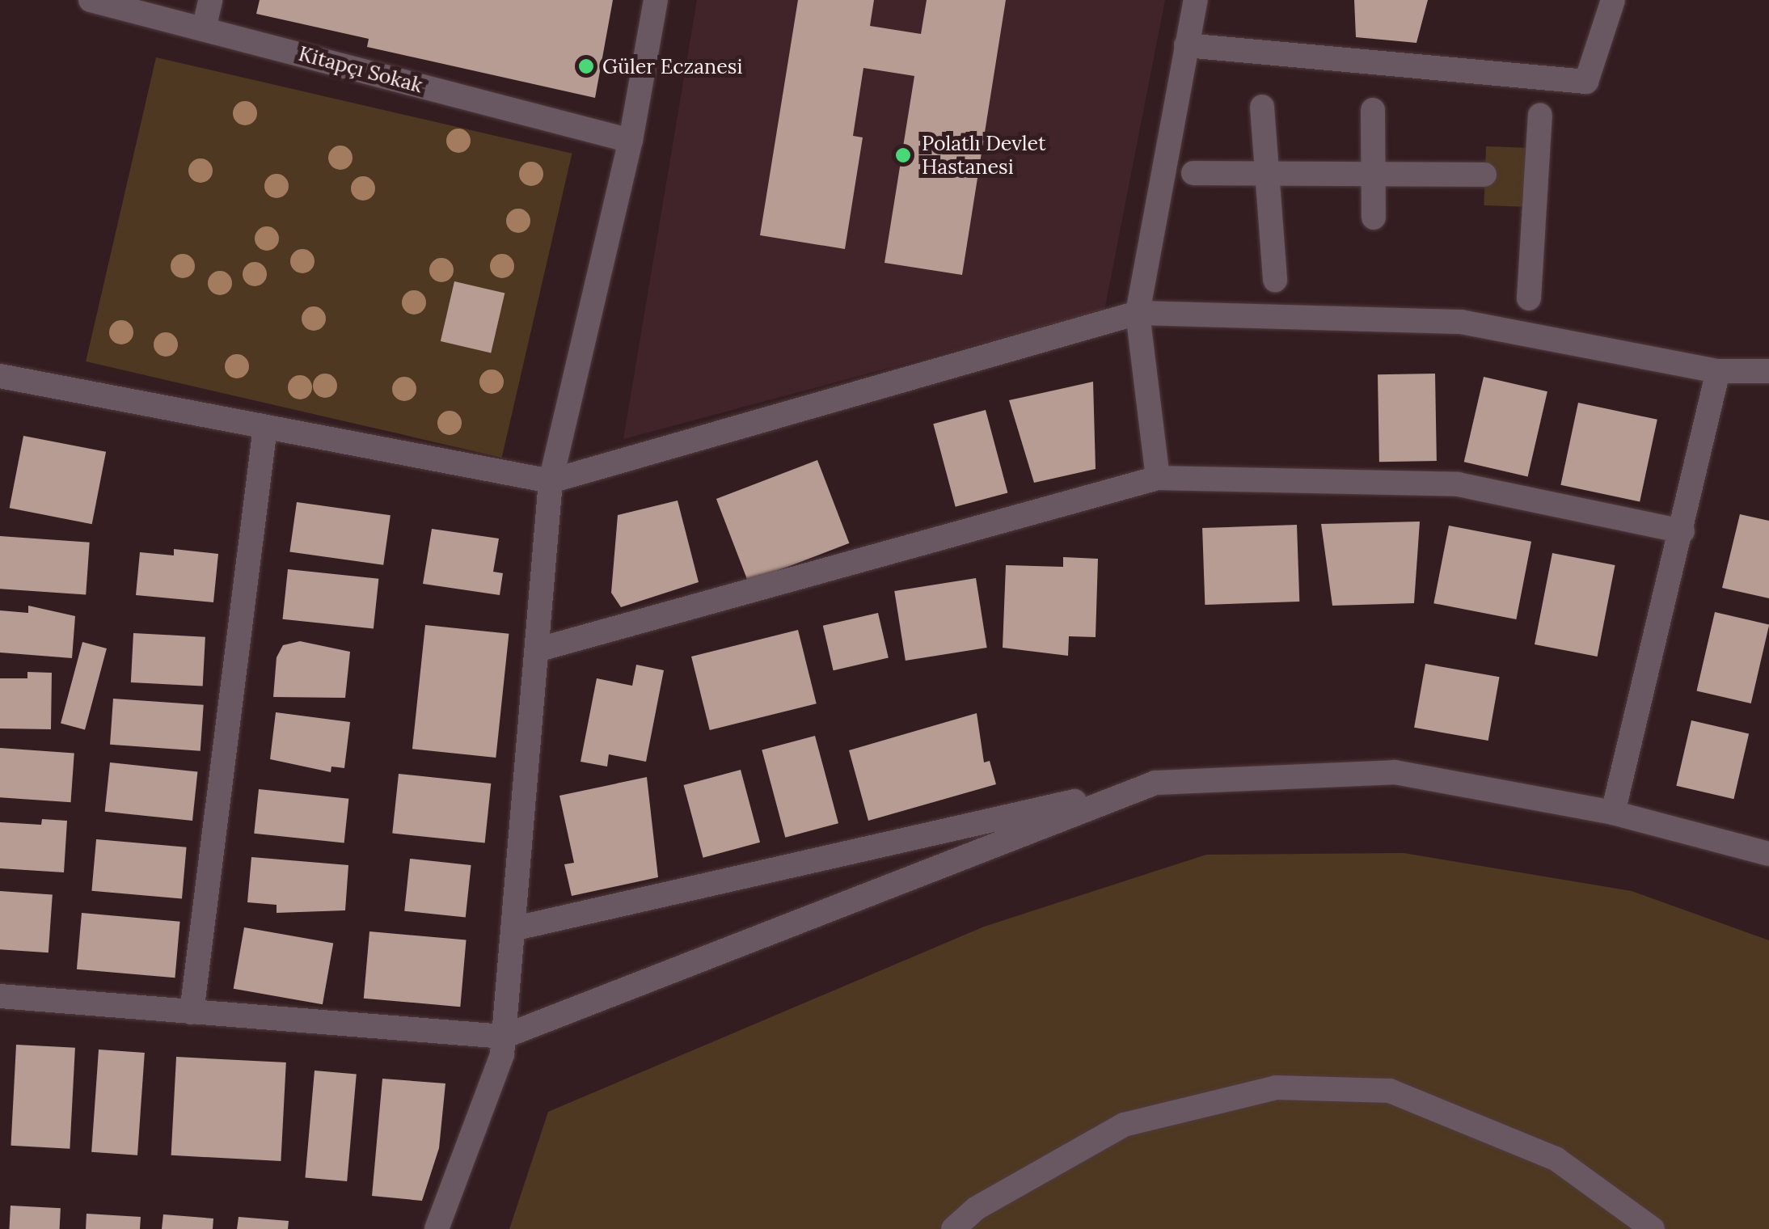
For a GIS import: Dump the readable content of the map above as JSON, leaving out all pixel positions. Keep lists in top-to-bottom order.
{
  "streets": {
    "street": ["Kitapçı Sokak"]
  },
  "places": ["Güler Eczanesi", "Polatlı Devlet Hastanesi"]
}
